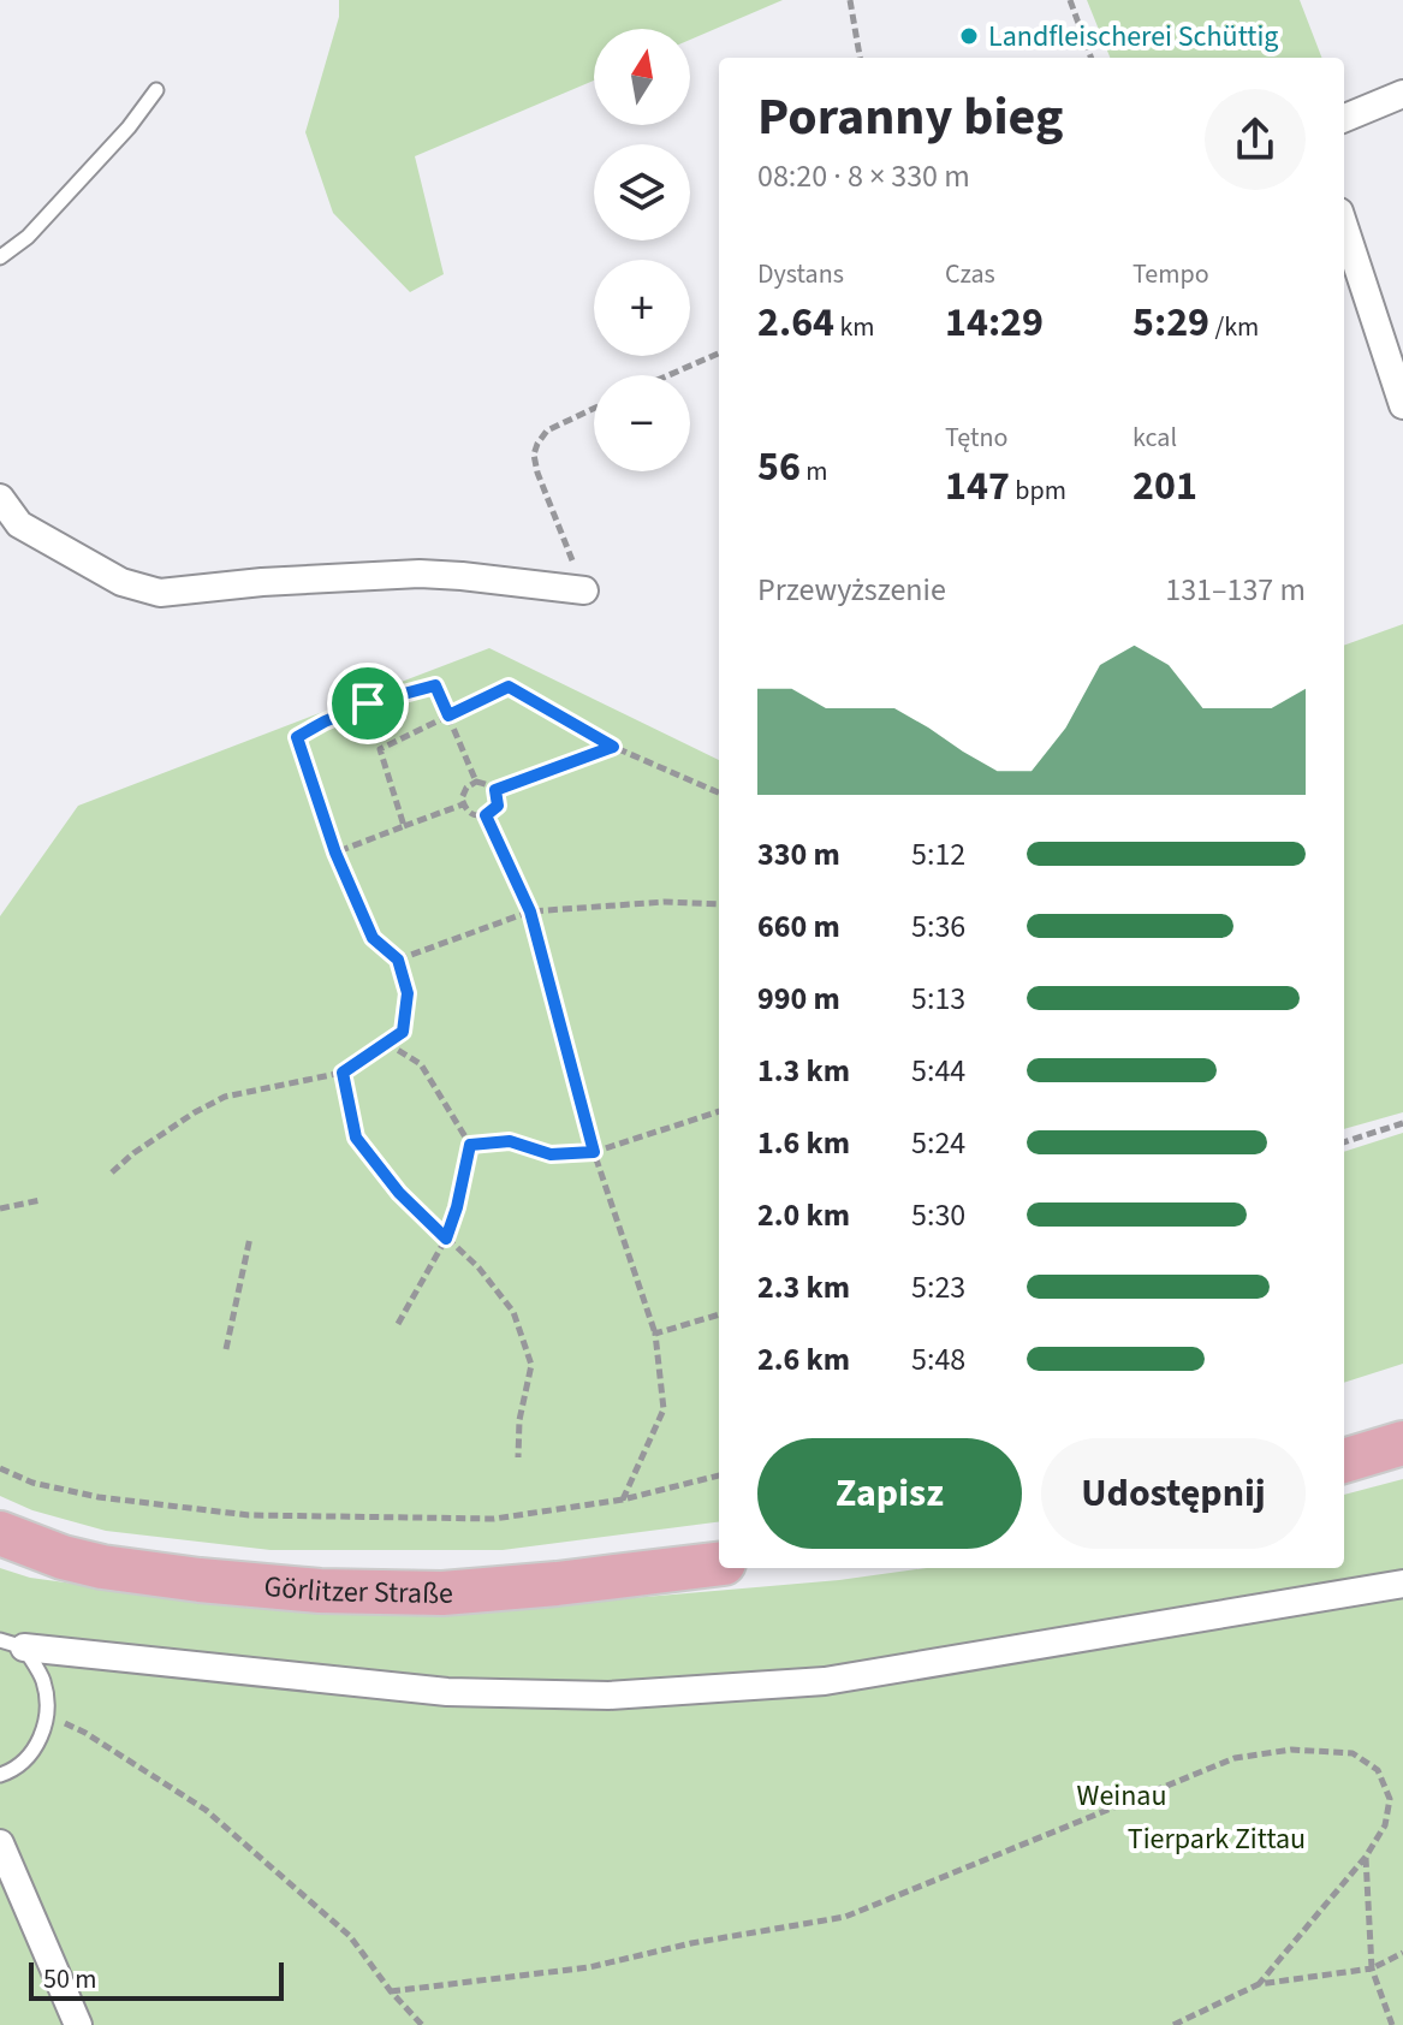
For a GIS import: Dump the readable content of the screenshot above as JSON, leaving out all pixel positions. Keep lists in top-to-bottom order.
{
  "streets": {
    "main road": ["Görlitzer Straße"]
  },
  "parks": ["Weinau", "Tierpark Zittau"],
  "places": ["Landfleischerei Schüttig"],
  "scale_bar": "50 m",
  "north": "top",
  "page": {
    "map_buttons": ["+", "−"],
    "heading": ["Poranny bieg", "08:20 · 8 × 330 m"],
    "stats": [
      ["Dystans", "2.64 km"],
      ["Czas", "14:29"],
      ["Tempo", "5:29 /km"],
      ["56 m"],
      ["Tętno", "147 bpm"],
      ["kcal", "201"]
    ],
    "chart": ["Przewyższenie", "131–137 m"],
    "list": [
      {
        "name": "330 m",
        "note": "5:12"
      },
      {
        "name": "660 m",
        "note": "5:36"
      },
      {
        "name": "990 m",
        "note": "5:13"
      },
      {
        "name": "1.3 km",
        "note": "5:44"
      },
      {
        "name": "1.6 km",
        "note": "5:24"
      },
      {
        "name": "2.0 km",
        "note": "5:30"
      },
      {
        "name": "2.3 km",
        "note": "5:23"
      },
      {
        "name": "2.6 km",
        "note": "5:48"
      }
    ],
    "buttons": ["Zapisz", "Udostępnij"],
    "scale": "50 m"
  }
}
